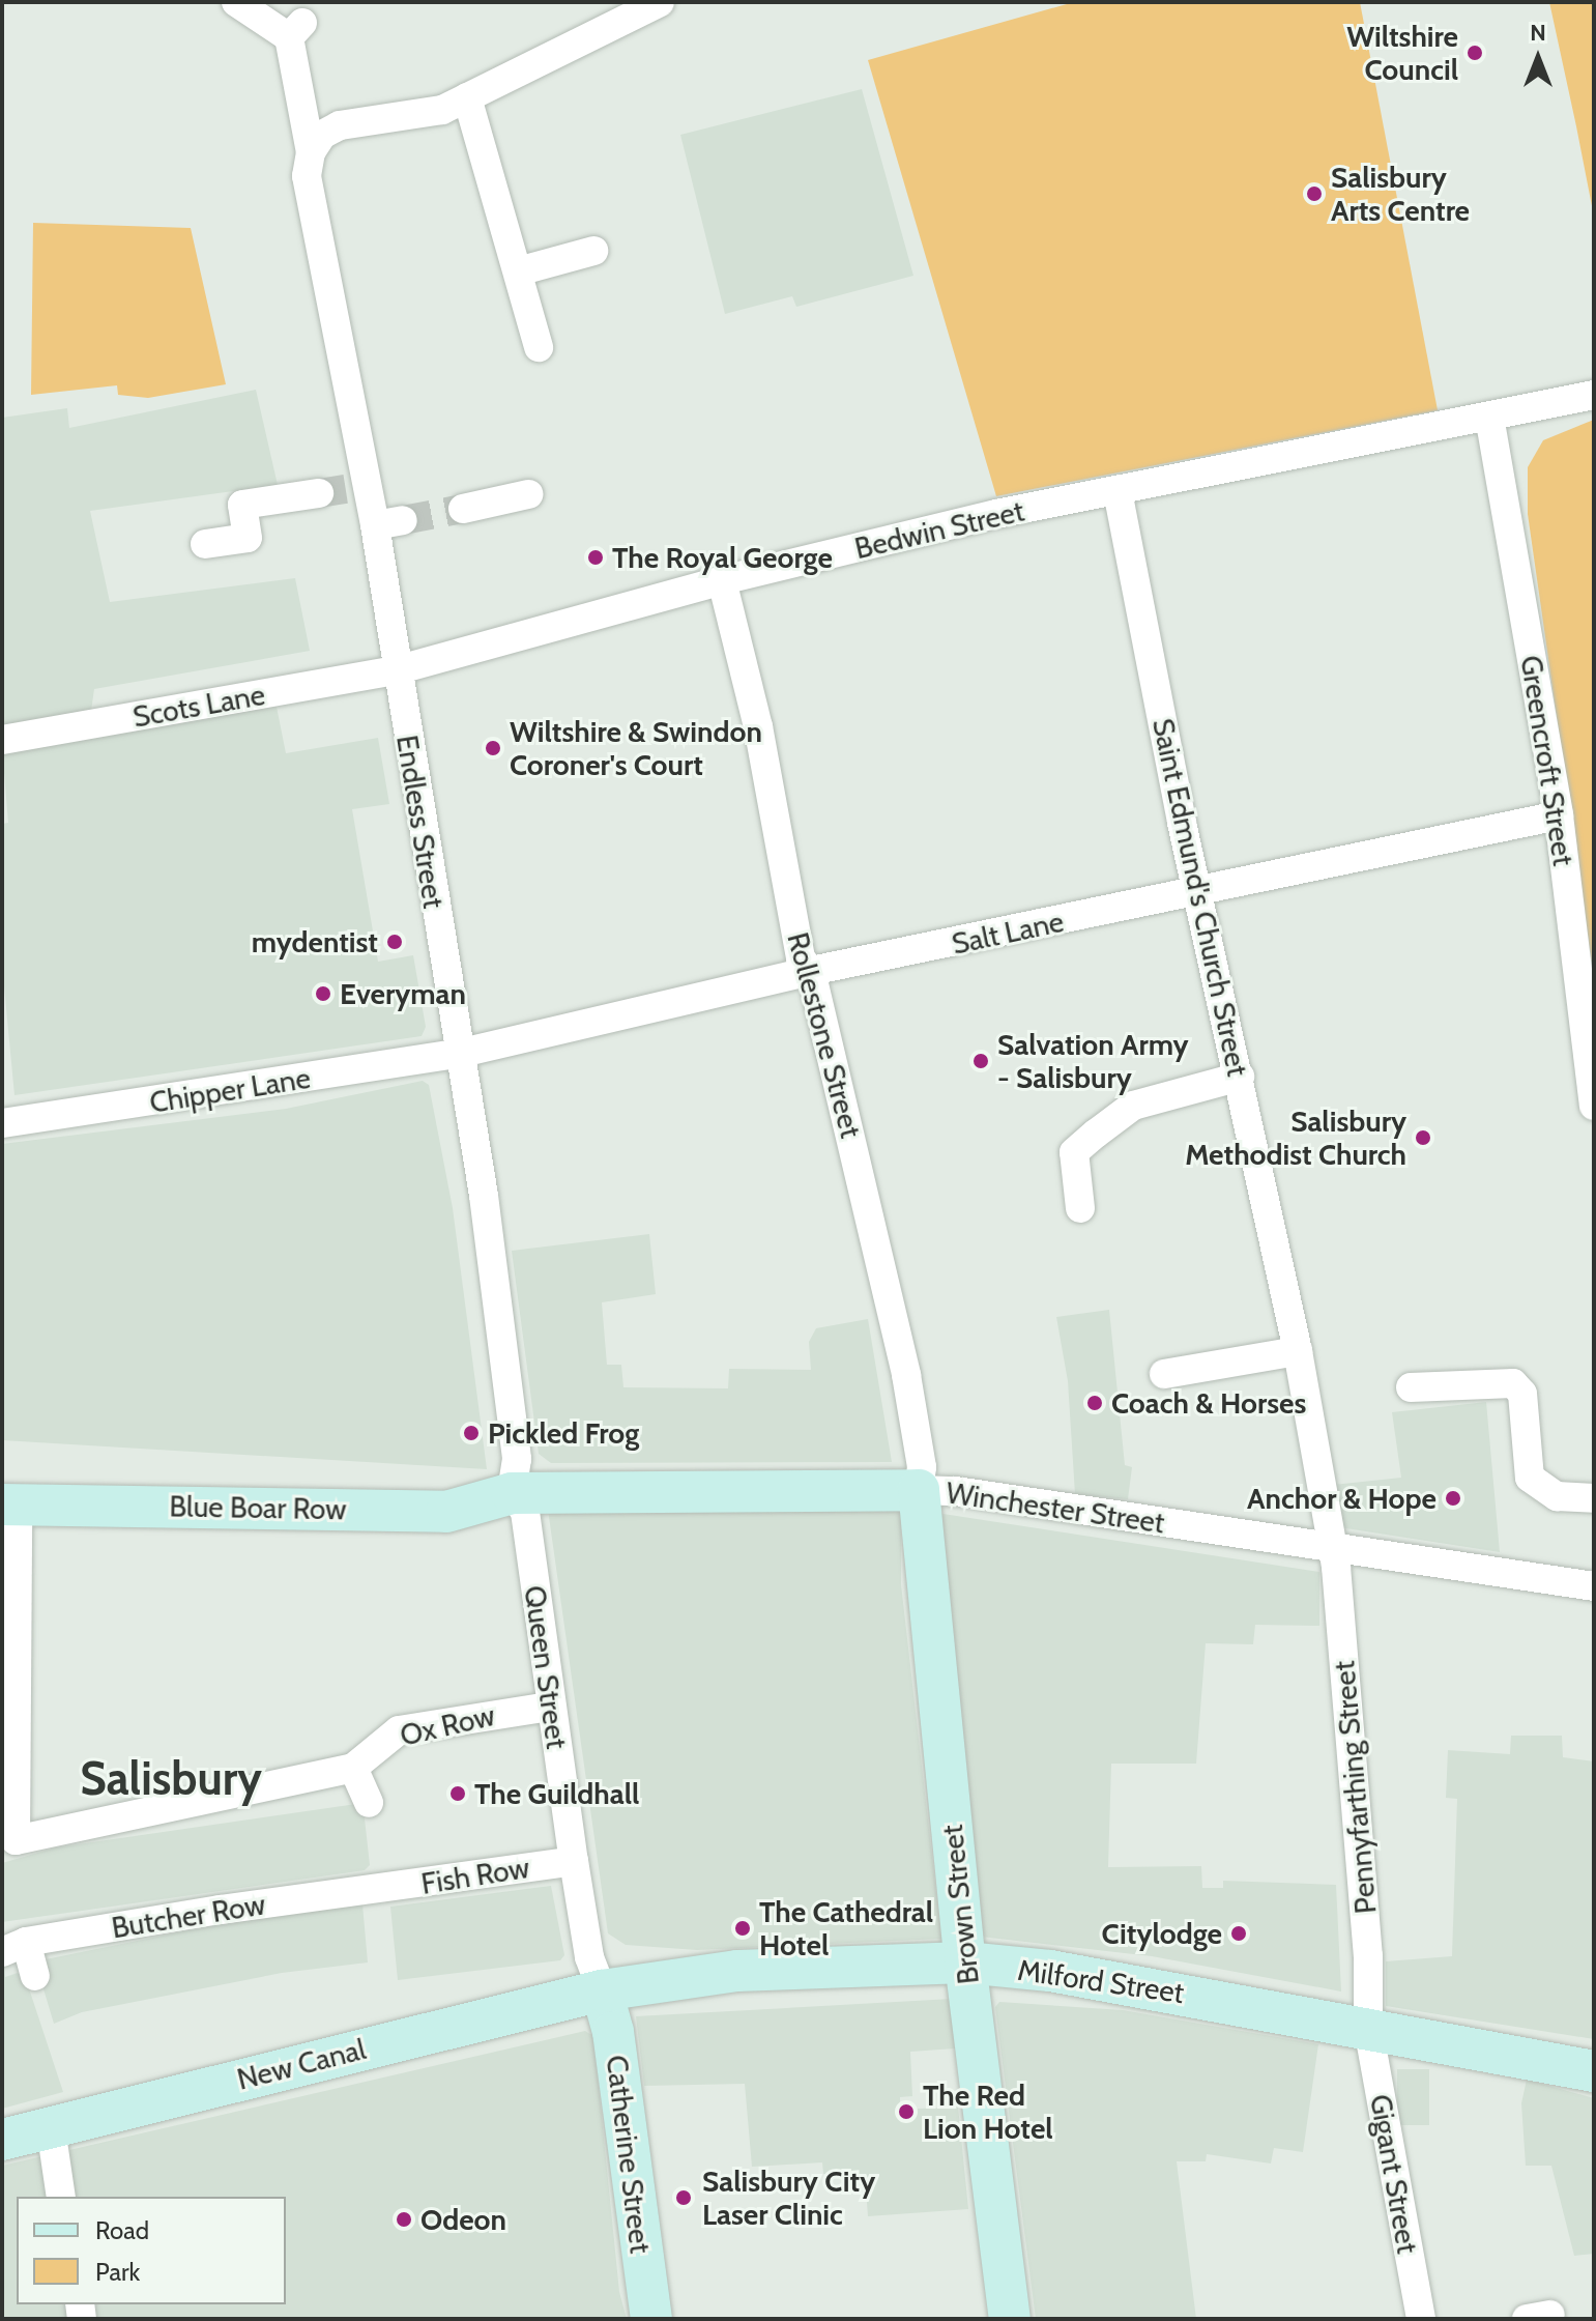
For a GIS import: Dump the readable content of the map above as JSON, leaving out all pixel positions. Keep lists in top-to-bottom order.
{
  "streets": {
    "street": [
      "Bedwin Street",
      "Scots Lane",
      "Greencroft Street",
      "Endless Street",
      "Saint Edmund's Church Street",
      "Salt Lane",
      "Rollestone Street",
      "Chipper Lane",
      "Blue Boar Row",
      "Winchester Street",
      "Queen Street",
      "Ox Row",
      "Pennyfarthing Street",
      "Fish Row",
      "Brown Street",
      "Butcher Row",
      "Milford Street",
      "New Canal",
      "Catherine Street",
      "Gigant Street"
    ]
  },
  "crossings": [
    ["Bedwin Street", "Scots Lane"],
    ["Bedwin Street", "Greencroft Street"],
    ["Bedwin Street", "Endless Street"],
    ["Bedwin Street", "Saint Edmund's Church Street"],
    ["Bedwin Street", "Rollestone Street"],
    ["Scots Lane", "Endless Street"],
    ["Greencroft Street", "Salt Lane"],
    ["Endless Street", "Salt Lane"],
    ["Endless Street", "Chipper Lane"],
    ["Endless Street", "Blue Boar Row"],
    ["Endless Street", "Winchester Street"],
    ["Endless Street", "Queen Street"],
    ["Saint Edmund's Church Street", "Salt Lane"],
    ["Saint Edmund's Church Street", "Winchester Street"],
    ["Saint Edmund's Church Street", "Pennyfarthing Street"],
    ["Salt Lane", "Rollestone Street"],
    ["Salt Lane", "Chipper Lane"],
    ["Rollestone Street", "Winchester Street"],
    ["Rollestone Street", "Brown Street"],
    ["Blue Boar Row", "Winchester Street"],
    ["Blue Boar Row", "Queen Street"],
    ["Winchester Street", "Queen Street"],
    ["Winchester Street", "Pennyfarthing Street"],
    ["Winchester Street", "Brown Street"],
    ["Queen Street", "Ox Row"],
    ["Queen Street", "Fish Row"],
    ["Queen Street", "Milford Street"],
    ["Queen Street", "New Canal"],
    ["Queen Street", "Catherine Street"],
    ["Pennyfarthing Street", "Milford Street"],
    ["Pennyfarthing Street", "Gigant Street"],
    ["Fish Row", "Butcher Row"],
    ["Brown Street", "Milford Street"],
    ["Milford Street", "New Canal"],
    ["Milford Street", "Catherine Street"],
    ["Milford Street", "Gigant Street"],
    ["New Canal", "Catherine Street"]
  ],
  "districts": ["Salisbury"],
  "places": [
    "Wiltshire Council",
    "Salisbury Arts Centre",
    "The Royal George",
    "Wiltshire & Swindon Coroner's Court",
    "mydentist",
    "Everyman",
    "Salvation Army - Salisbury",
    "Salisbury Methodist Church",
    "Coach & Horses",
    "Pickled Frog",
    "Anchor & Hope",
    "The Guildhall",
    "The Cathedral Hotel",
    "Citylodge",
    "The Red Lion Hotel",
    "Salisbury City Laser Clinic",
    "Odeon"
  ],
  "legend": ["Road", "Park"],
  "north": "top"
}
